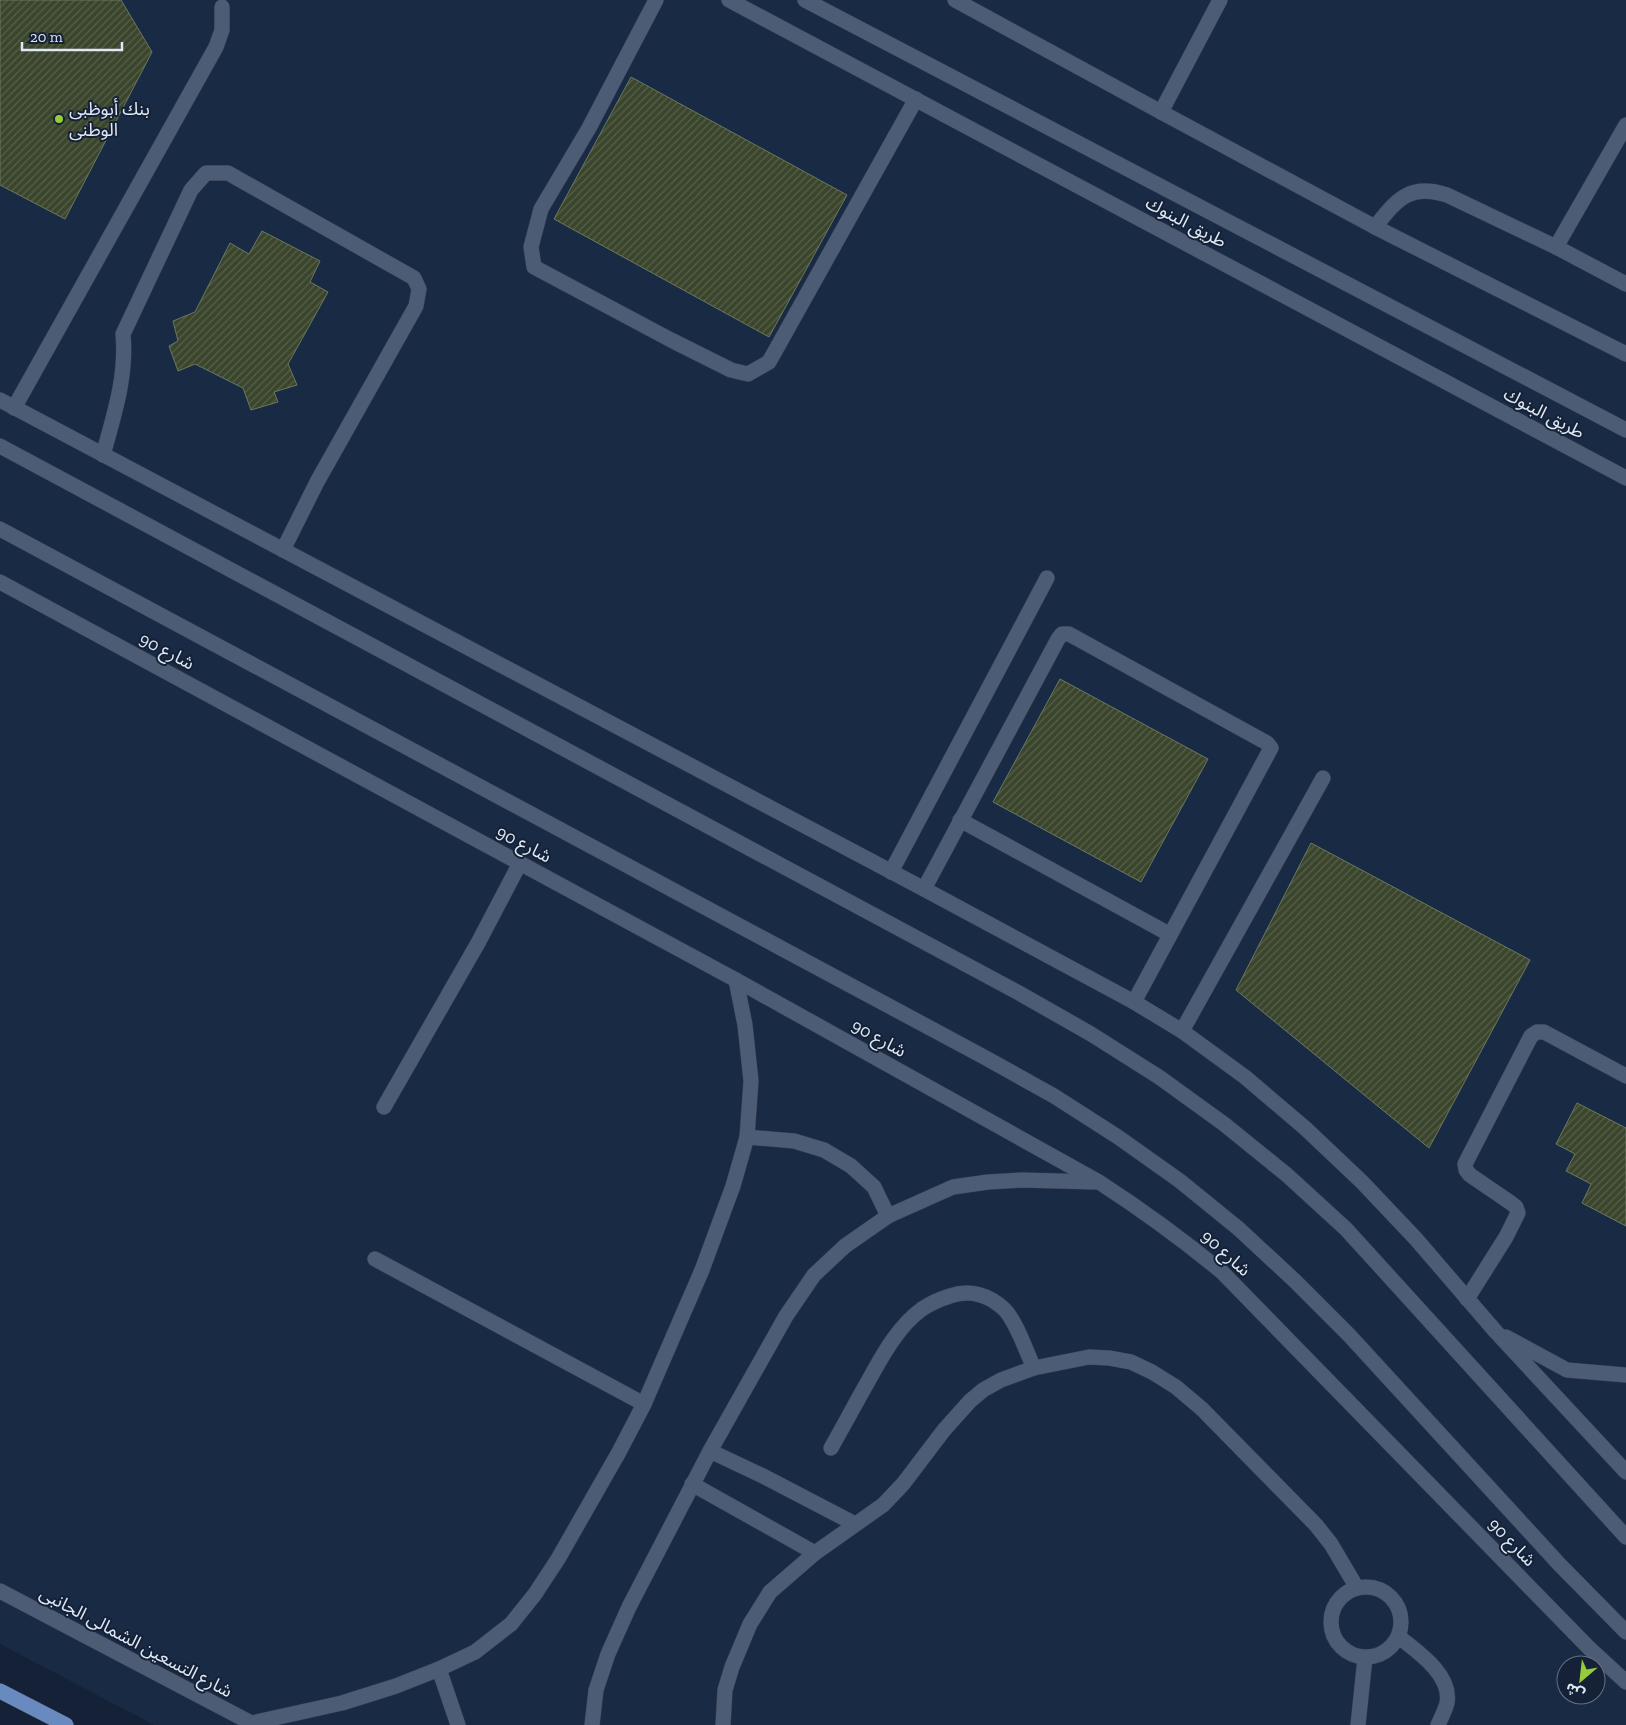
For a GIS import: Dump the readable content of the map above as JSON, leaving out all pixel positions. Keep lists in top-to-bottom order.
{
  "streets": {
    "street": ["طريق البنوك", "شارع 90", "شارع التسعين الشمالى الجانبى"]
  },
  "places": ["بنك أبوظبى الوطنى"],
  "scale_bar": "20 m",
  "north": "bottom left"
}
